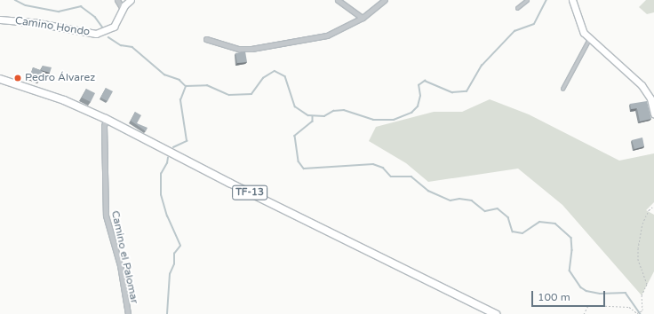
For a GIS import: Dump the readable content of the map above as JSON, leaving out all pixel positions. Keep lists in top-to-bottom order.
{
  "streets": {
    "main road": ["TF-13"],
    "street": ["Camino Hondo", "Camino el Palomar"]
  },
  "crossings": [
    ["TF-13", "Camino el Palomar"]
  ],
  "places": ["Pedro Álvarez"],
  "scale_bar": "100 m"
}
